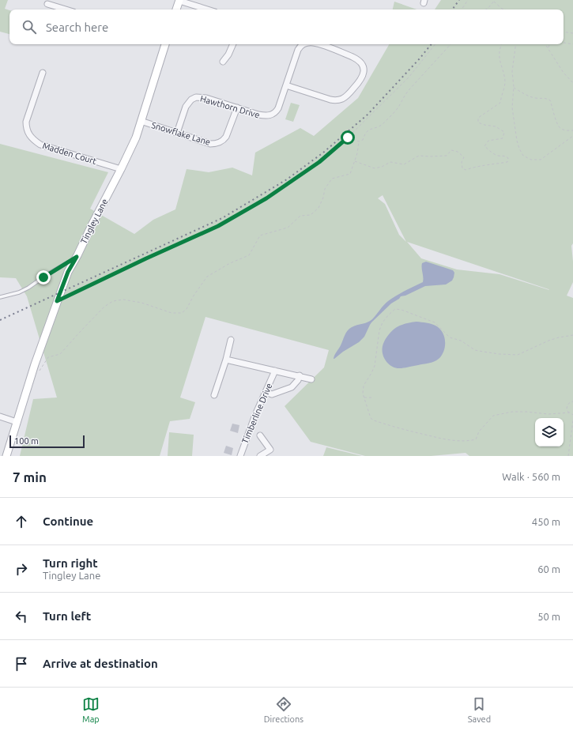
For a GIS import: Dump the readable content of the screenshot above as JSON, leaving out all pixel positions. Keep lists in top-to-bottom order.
{
  "streets": {
    "street": [
      "Hawthorn Drive",
      "Snowflake Lane",
      "Madden Court",
      "Tingley Lane",
      "Timberline Drive"
    ]
  },
  "crossings": [
    ["Hawthorn Drive", "Snowflake Lane"],
    ["Snowflake Lane", "Tingley Lane"],
    ["Madden Court", "Tingley Lane"]
  ],
  "scale_bar": "100 m",
  "page": {
    "search": "Search here",
    "scale": "100 m",
    "heading": ["7 min", "Walk · 560 m"],
    "list": [
      ["Continue", "450 m"],
      ["Turn right", "Tingley Lane", "60 m"],
      ["Turn left", "50 m"],
      "Arrive at destination"
    ],
    "nav": ["Map", "Directions", "Saved"]
  }
}
